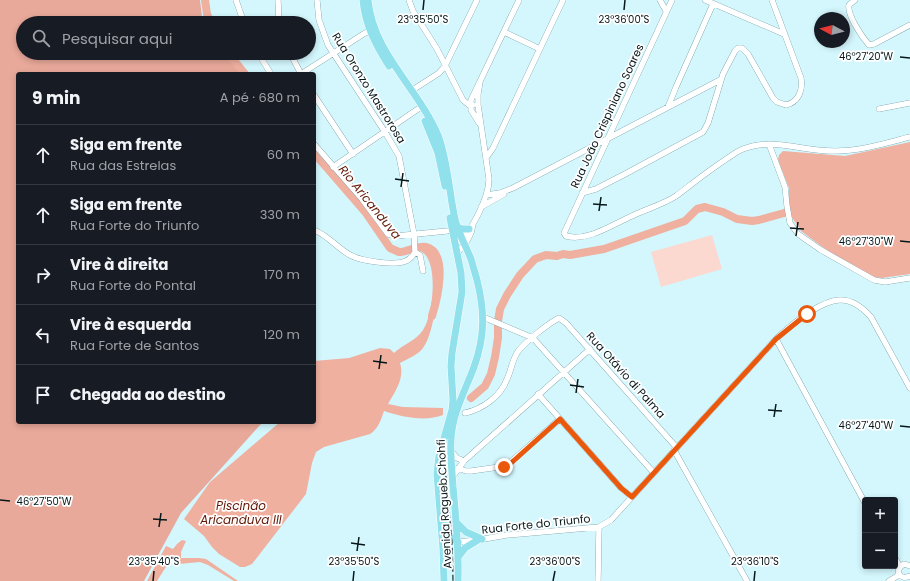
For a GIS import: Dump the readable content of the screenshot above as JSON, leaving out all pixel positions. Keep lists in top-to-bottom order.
{
  "streets": {
    "main road": ["Avenida Ragueb Chohfi"],
    "street": [
      "Rua Oronzo Mastrorosa",
      "Rua João Crispiniano Soares",
      "Rua Otávio di Palma",
      "Rua Forte do Triunfo"
    ]
  },
  "crossings": [
    ["Rua Otávio di Palma", "Rua Forte do Triunfo"],
    ["Avenida Ragueb Chohfi", "Rua Forte do Triunfo"]
  ],
  "water": ["Rio Aricanduva", "Piscinão Aricanduva III"],
  "north": "left",
  "page": {
    "search": "Pesquisar aqui",
    "heading": ["9 min", "A pé · 680 m"],
    "list": [
      ["Siga em frente", "Rua das Estrelas", "60 m"],
      ["Siga em frente", "Rua Forte do Triunfo", "330 m"],
      ["Vire à direita", "Rua Forte do Pontal", "170 m"],
      ["Vire à esquerda", "Rua Forte de Santos", "120 m"],
      "Chegada ao destino"
    ],
    "map_buttons": ["+", "−"]
  },
  "coordinates": [
    "23°35'50\"S",
    "23°36'00\"S",
    "46°27'20\"W",
    "46°27'30\"W",
    "46°27'40\"W",
    "46°27'50\"W",
    "23°35'40\"S",
    "23°36'10\"S"
  ]
}
